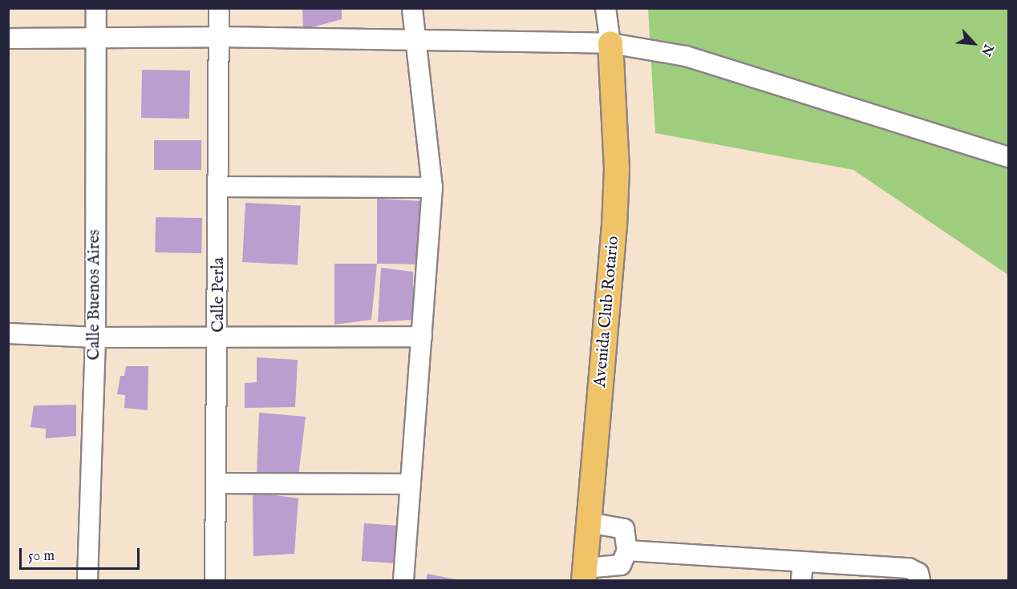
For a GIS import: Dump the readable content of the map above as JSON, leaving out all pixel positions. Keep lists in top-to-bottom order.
{
  "streets": {
    "main road": ["Avenida Club Rotario"],
    "street": ["Calle Buenos Aires", "Calle Perla"]
  },
  "scale_bar": "50 m",
  "north": "bottom right"
}
